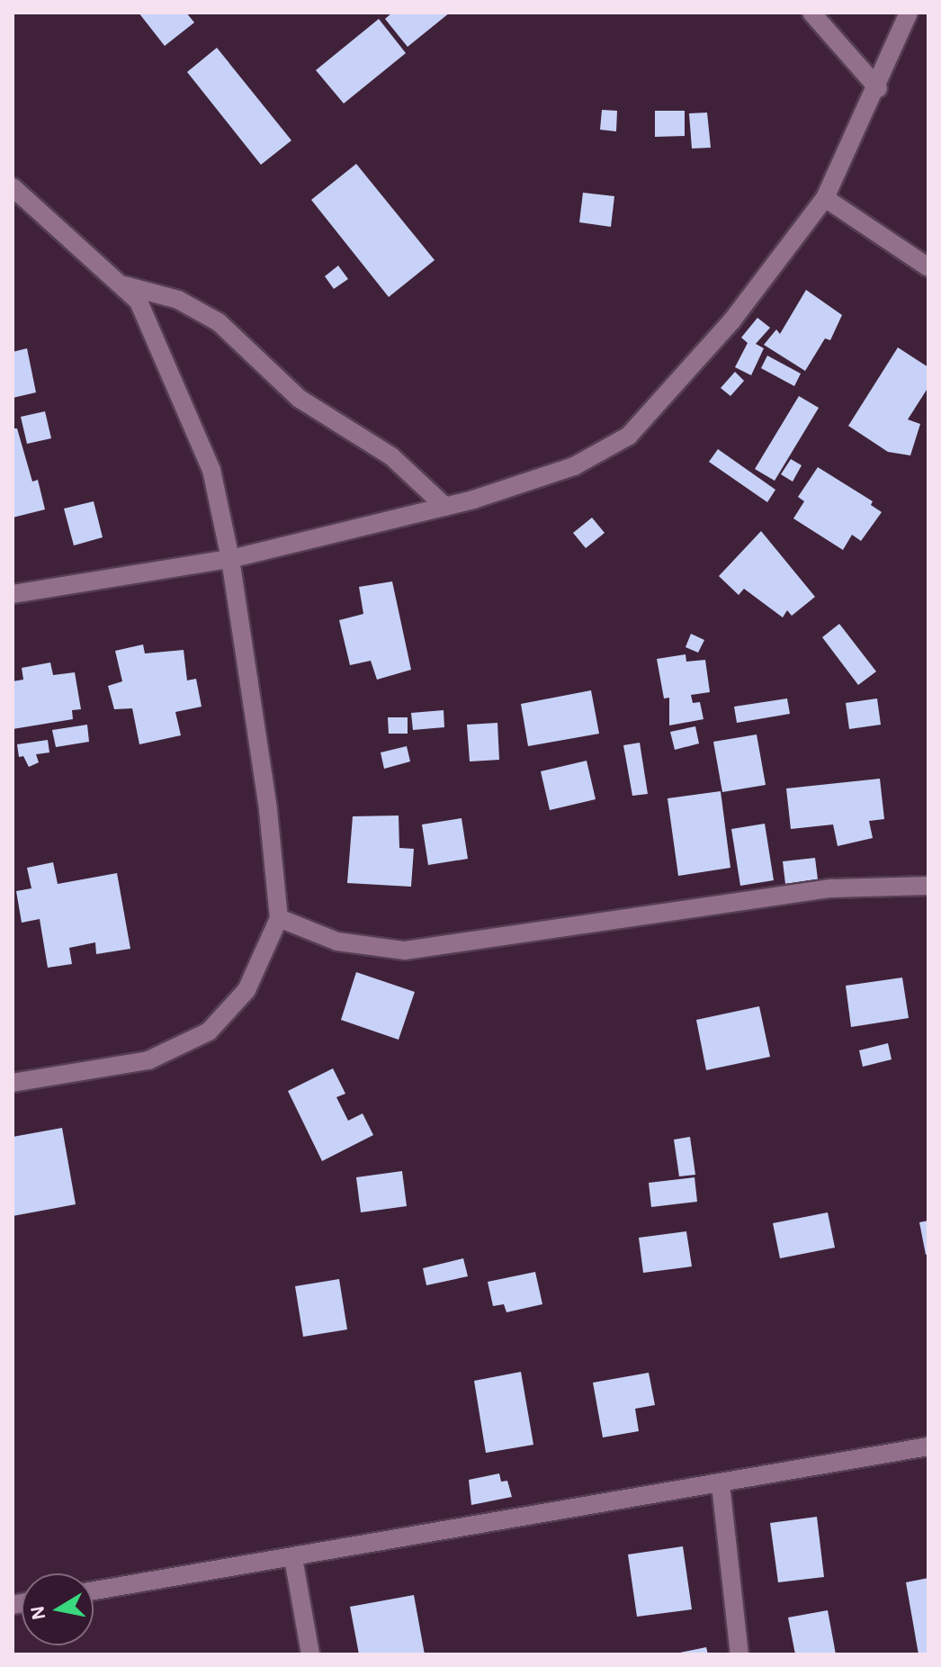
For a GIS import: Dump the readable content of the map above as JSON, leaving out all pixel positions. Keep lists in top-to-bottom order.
{
  "north": "left"
}
